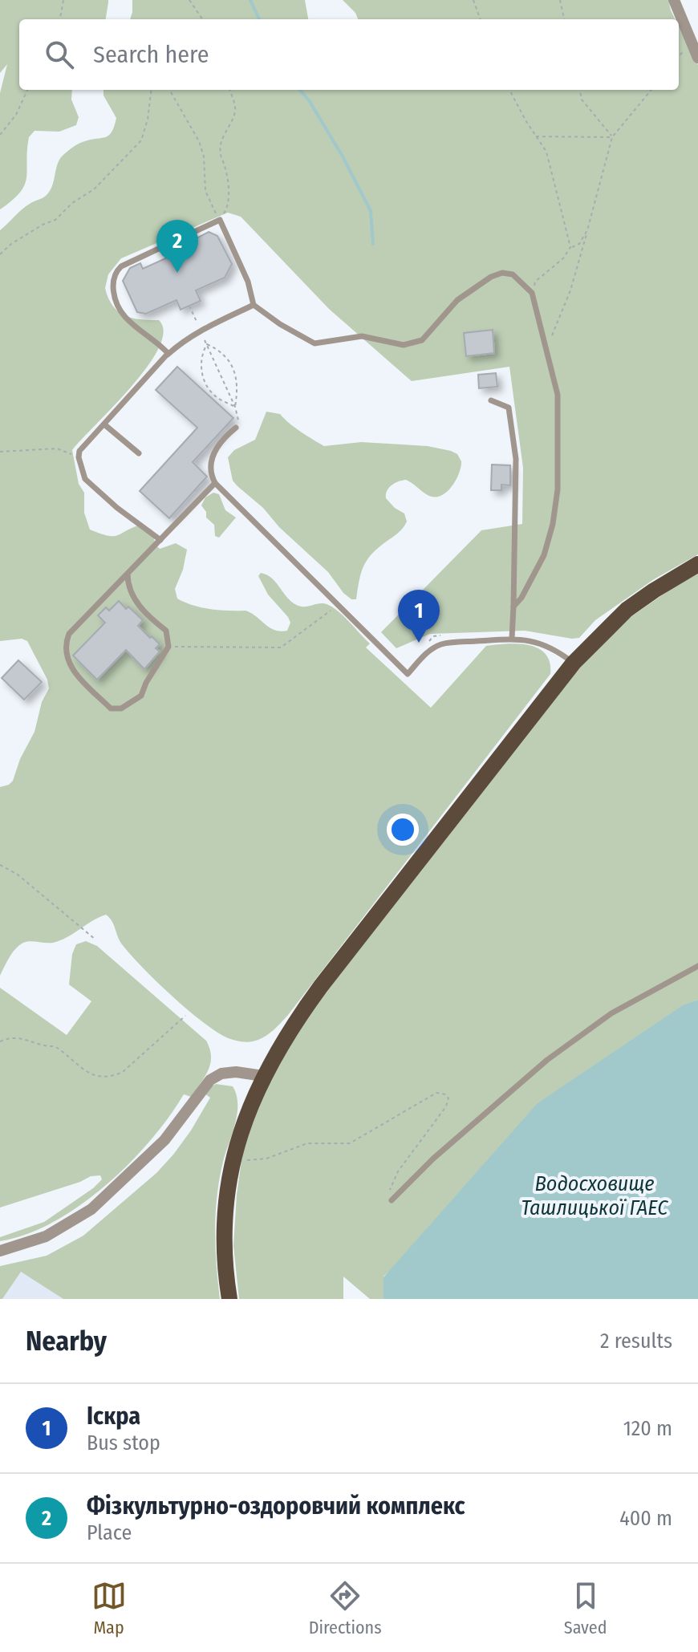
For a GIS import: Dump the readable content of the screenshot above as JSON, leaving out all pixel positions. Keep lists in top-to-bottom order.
{
  "water": ["Водосховище Ташлицької ГАЕС"],
  "page": {
    "search": "Search here",
    "pins": ["2", "1"],
    "heading": ["Nearby", "2 results"],
    "list": [
      {
        "mark": "1",
        "name": "Іскра",
        "note": "Bus stop",
        "value": "120 m"
      },
      {
        "mark": "2",
        "name": "Фізкультурно-оздоровчий комплекс",
        "note": "Place",
        "value": "400 m"
      }
    ],
    "nav": ["Map", "Directions", "Saved"]
  }
}
